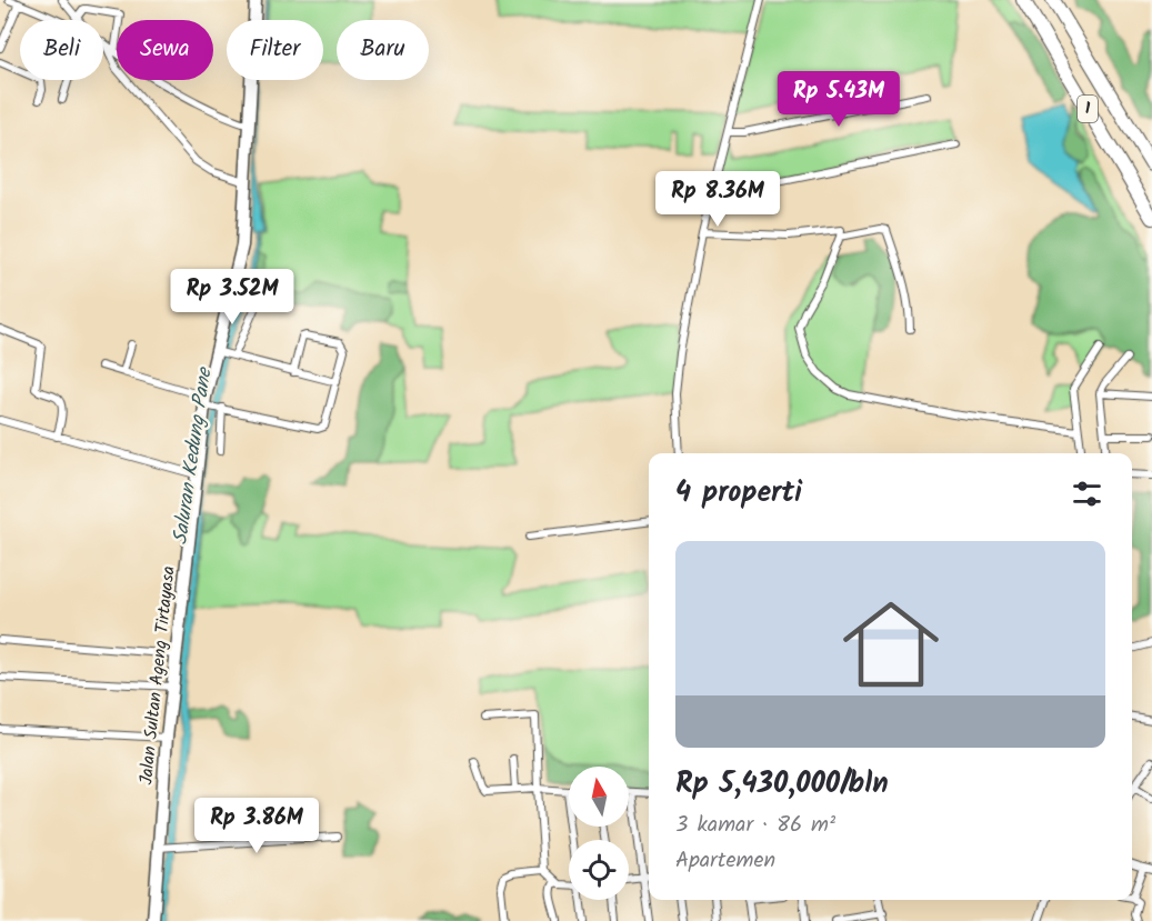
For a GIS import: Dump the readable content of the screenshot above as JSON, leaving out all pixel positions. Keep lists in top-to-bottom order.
{
  "streets": {
    "highway": ["1"],
    "main road": ["Jalan Sultan Ageng Tirtayasa"]
  },
  "water": ["Saluran Kedung Pane"],
  "north": "top",
  "page": {
    "chip": [
      "Beli",
      "Sewa",
      "Filter",
      "Baru"
    ],
    "price": [
      "Rp 5.43M",
      "Rp 8.36M",
      "Rp 3.52M",
      "Rp 3.86M"
    ],
    "heading": "4 properti",
    "list": [
      {
        "name": "Rp 5,430,000/bln",
        "note": "3 kamar · 86 m² · Apartemen"
      }
    ]
  }
}
